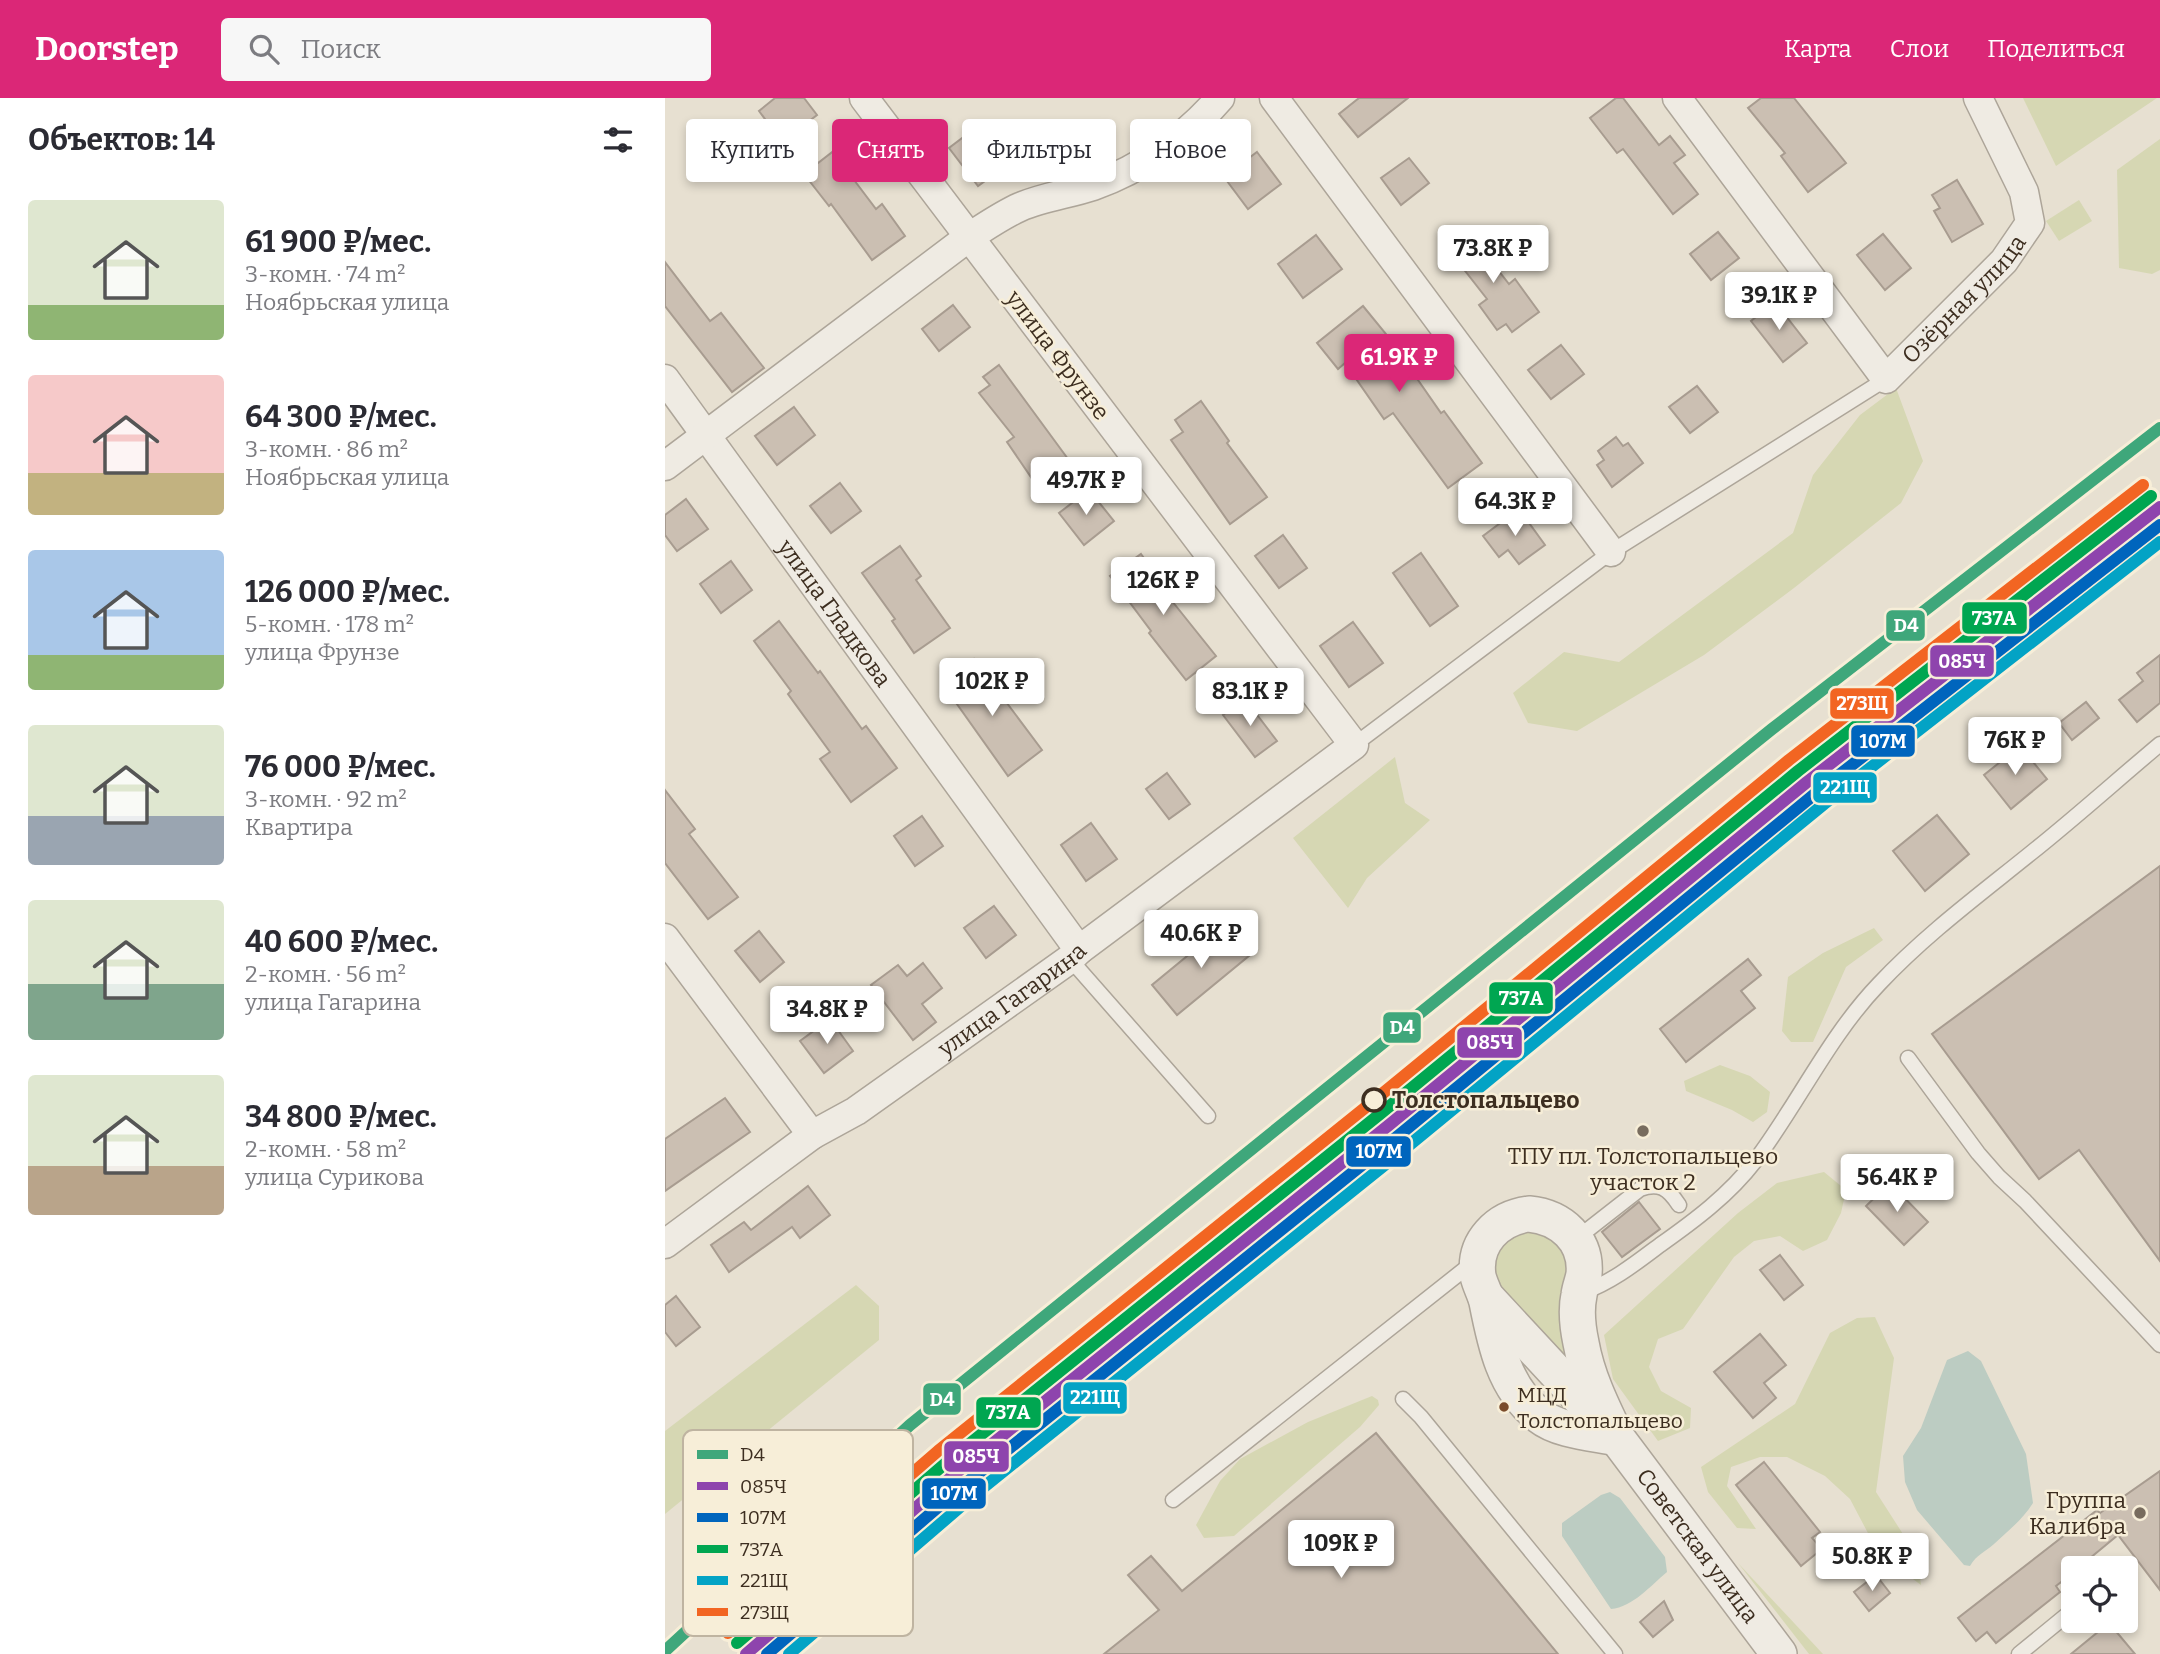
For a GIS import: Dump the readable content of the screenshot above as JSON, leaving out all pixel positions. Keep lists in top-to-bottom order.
{
  "streets": {
    "street": [
      "Озёрная улица",
      "улица Фрунзе",
      "улица Гладкова",
      "улица Гагарина",
      "Советская улица"
    ]
  },
  "crossings": [
    ["улица Фрунзе", "улица Гагарина"],
    ["улица Гладкова", "улица Гагарина"]
  ],
  "places": [
    "Толстопальцево",
    "ТПУ пл. Толстопальцево участок 2",
    "МЦД Толстопальцево",
    "Группа Калибра"
  ],
  "lines": [
    "transit line D4",
    "transit line 273Щ",
    "transit line 737А",
    "transit line 085Ч",
    "transit line 107М",
    "transit line 221Щ"
  ],
  "legend": [
    "D4",
    "085Ч",
    "107М",
    "737А",
    "221Щ",
    "273Щ"
  ],
  "page": {
    "header": "Doorstep",
    "search": "Поиск",
    "nav": ["Карта", "Слои", "Поделиться"],
    "heading": "Объектов: 14",
    "chip": [
      "Купить",
      "Снять",
      "Фильтры",
      "Новое"
    ],
    "list": [
      {
        "name": "61 900 ₽/мес.",
        "note": "3-комн. · 74 m² · Ноябрьская улица"
      },
      {
        "name": "64 300 ₽/мес.",
        "note": "3-комн. · 86 m² · Ноябрьская улица"
      },
      {
        "name": "126 000 ₽/мес.",
        "note": "5-комн. · 178 m² · улица Фрунзе"
      },
      {
        "name": "76 000 ₽/мес.",
        "note": "3-комн. · 92 m² · Квартира"
      },
      {
        "name": "40 600 ₽/мес.",
        "note": "2-комн. · 56 m² · улица Гагарина"
      },
      {
        "name": "34 800 ₽/мес.",
        "note": "2-комн. · 58 m² · улица Сурикова"
      }
    ],
    "price": [
      "73.8K ₽",
      "39.1K ₽",
      "61.9K ₽",
      "49.7K ₽",
      "64.3K ₽",
      "126K ₽",
      "102K ₽",
      "83.1K ₽",
      "76K ₽",
      "40.6K ₽",
      "34.8K ₽",
      "56.4K ₽",
      "109K ₽",
      "50.8K ₽"
    ]
  }
}
